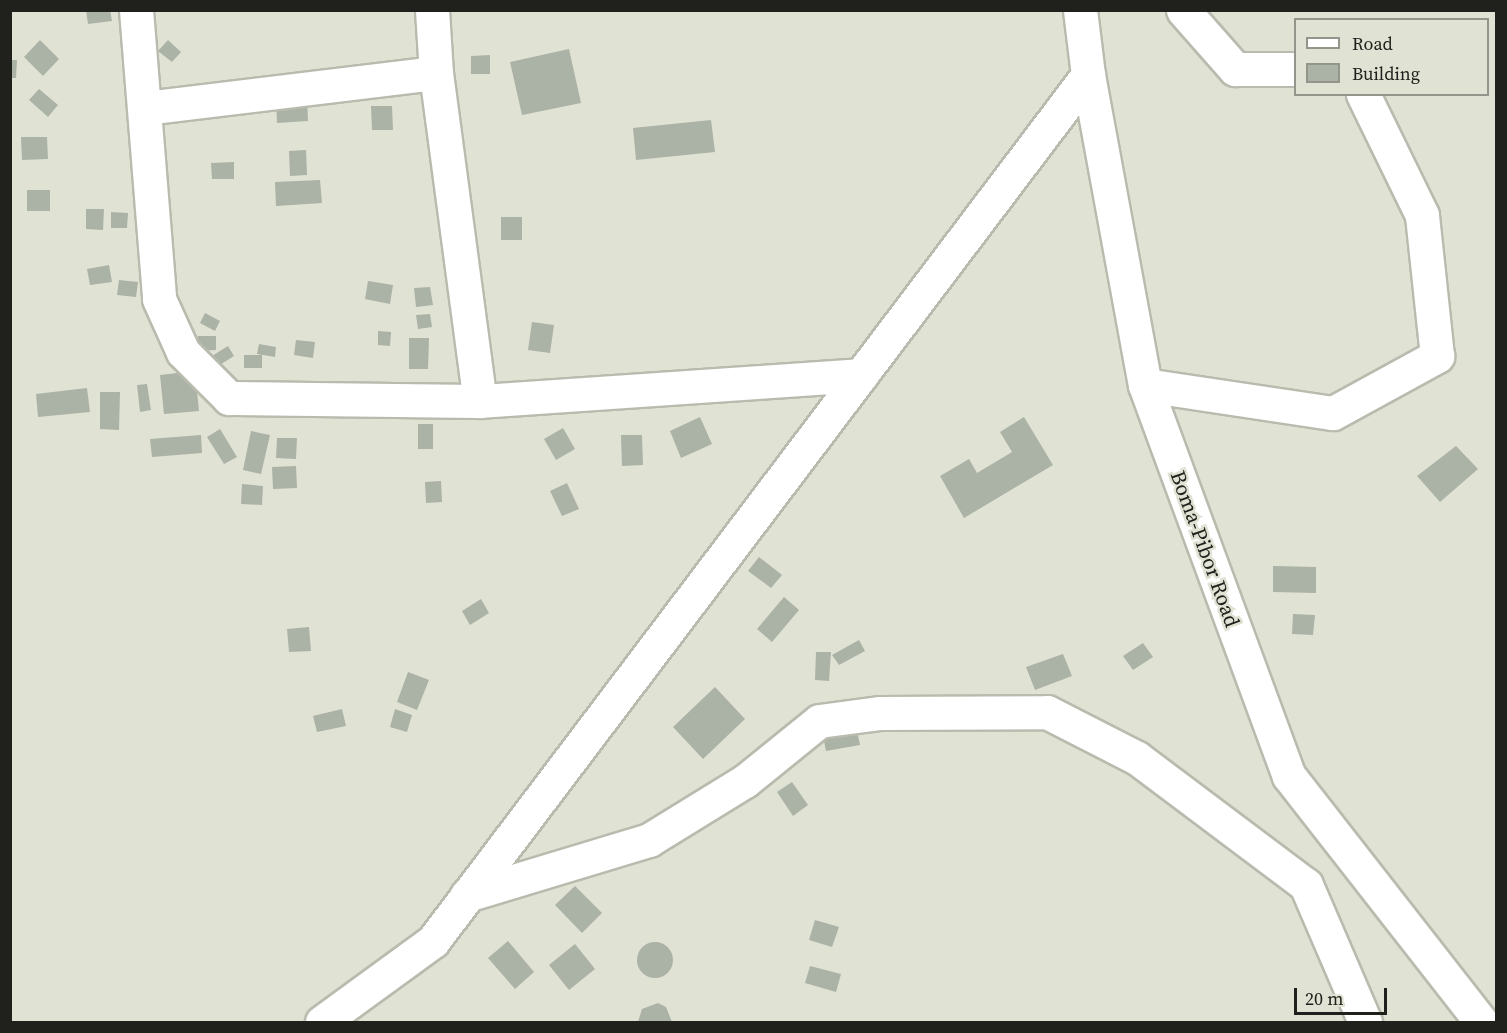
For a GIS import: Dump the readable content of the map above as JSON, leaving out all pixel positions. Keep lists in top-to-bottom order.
{
  "streets": {
    "street": ["Boma-Pibor Road"]
  },
  "legend": ["Road", "Building"],
  "scale_bar": "20 m"
}
